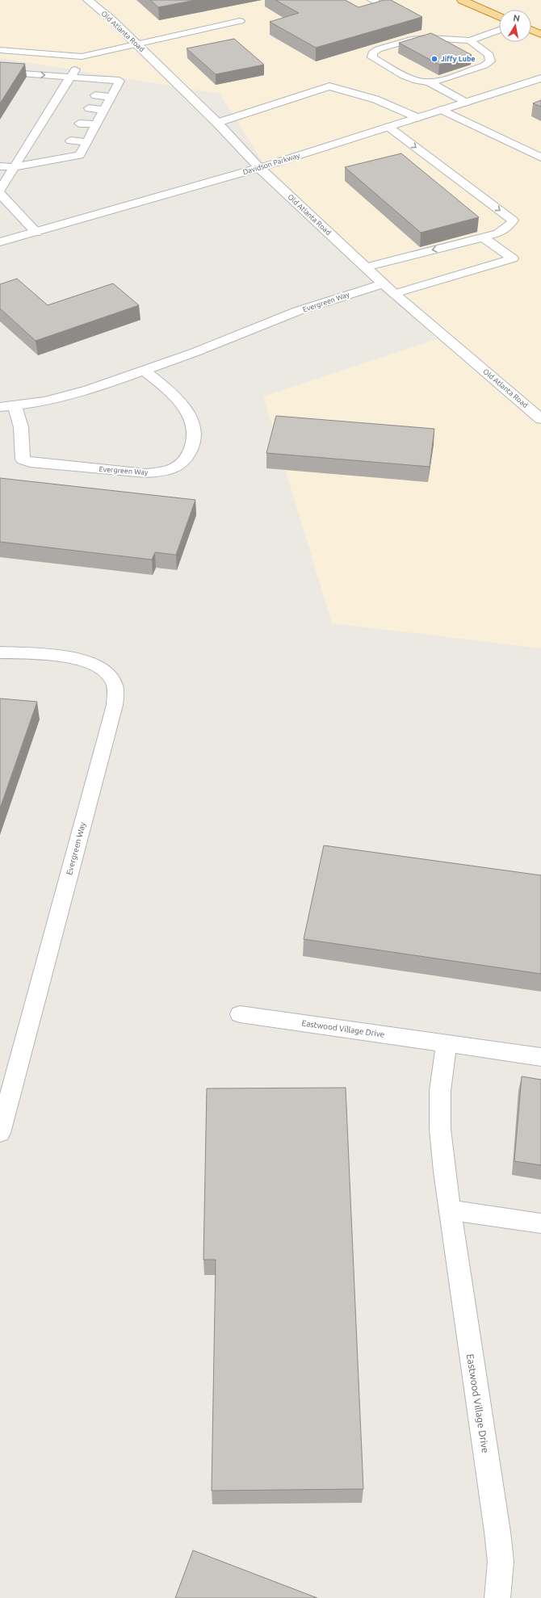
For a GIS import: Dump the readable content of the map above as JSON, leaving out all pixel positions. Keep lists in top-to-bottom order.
{
  "streets": {
    "street": [
      "Old Atlanta Road",
      "Davidson Parkway",
      "Evergreen Way",
      "Eastwood Village Drive"
    ]
  },
  "crossings": [
    ["Old Atlanta Road", "Davidson Parkway"],
    ["Old Atlanta Road", "Evergreen Way"]
  ],
  "places": ["Jiffy Lube"],
  "north": "top"
}
